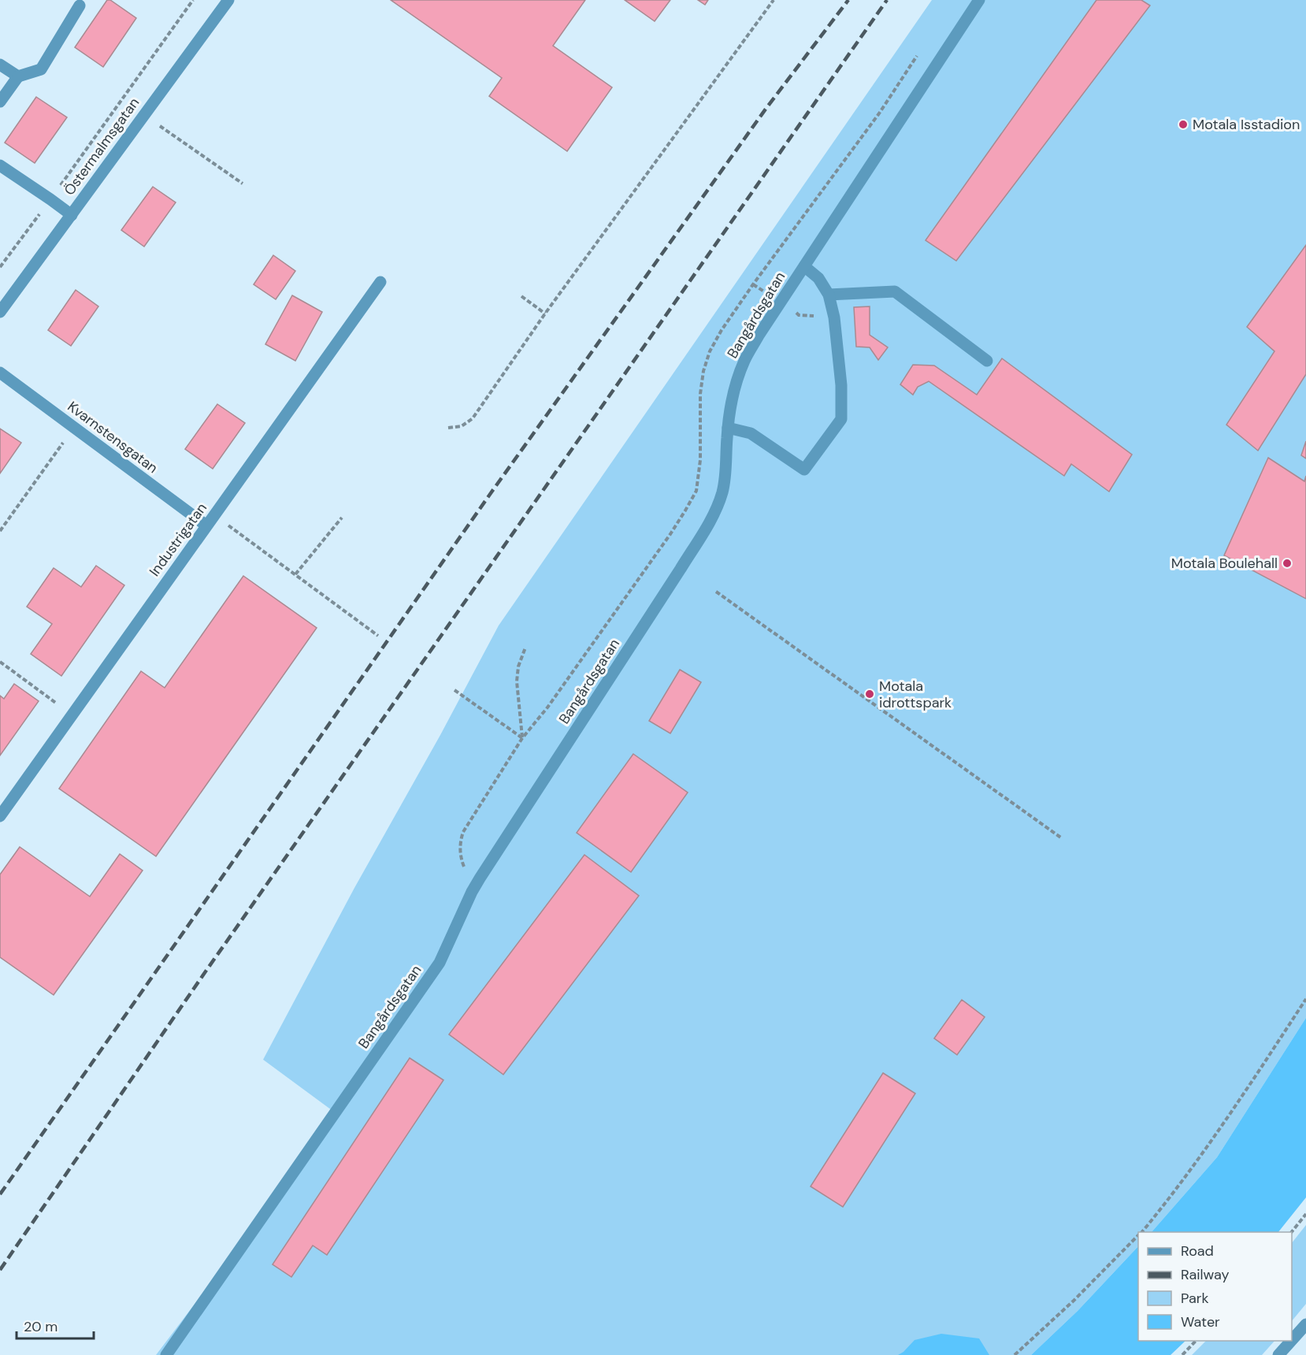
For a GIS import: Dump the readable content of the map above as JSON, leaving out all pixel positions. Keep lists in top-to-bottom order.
{
  "streets": {
    "street": [
      "Östermalmsgatan",
      "Bangårdsgatan",
      "Kvarnstensgatan",
      "Industrigatan"
    ]
  },
  "crossings": [
    ["Kvarnstensgatan", "Industrigatan"]
  ],
  "places": ["Motala Isstadion", "Motala Boulehall", "Motala idrottspark"],
  "legend": [
    "Road",
    "Railway",
    "Park",
    "Water"
  ],
  "scale_bar": "20 m"
}
